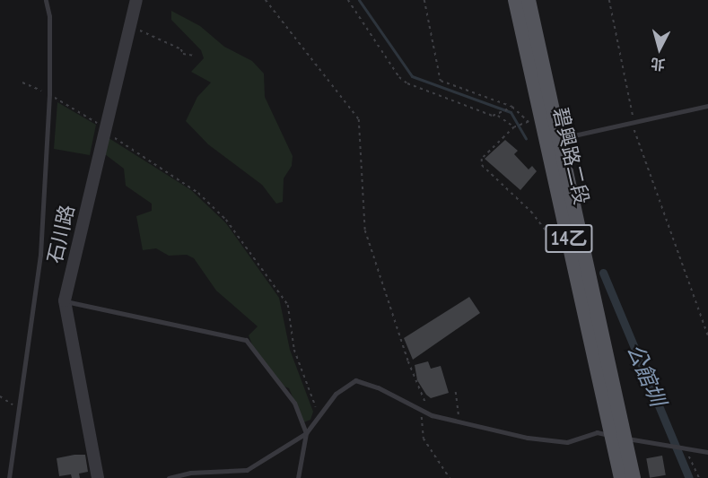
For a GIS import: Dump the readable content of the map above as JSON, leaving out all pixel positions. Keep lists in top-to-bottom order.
{
  "streets": {
    "main road": ["碧興路二段", "14乙"],
    "street": ["石川路"]
  },
  "water": ["公館圳"],
  "north": "bottom"
}
